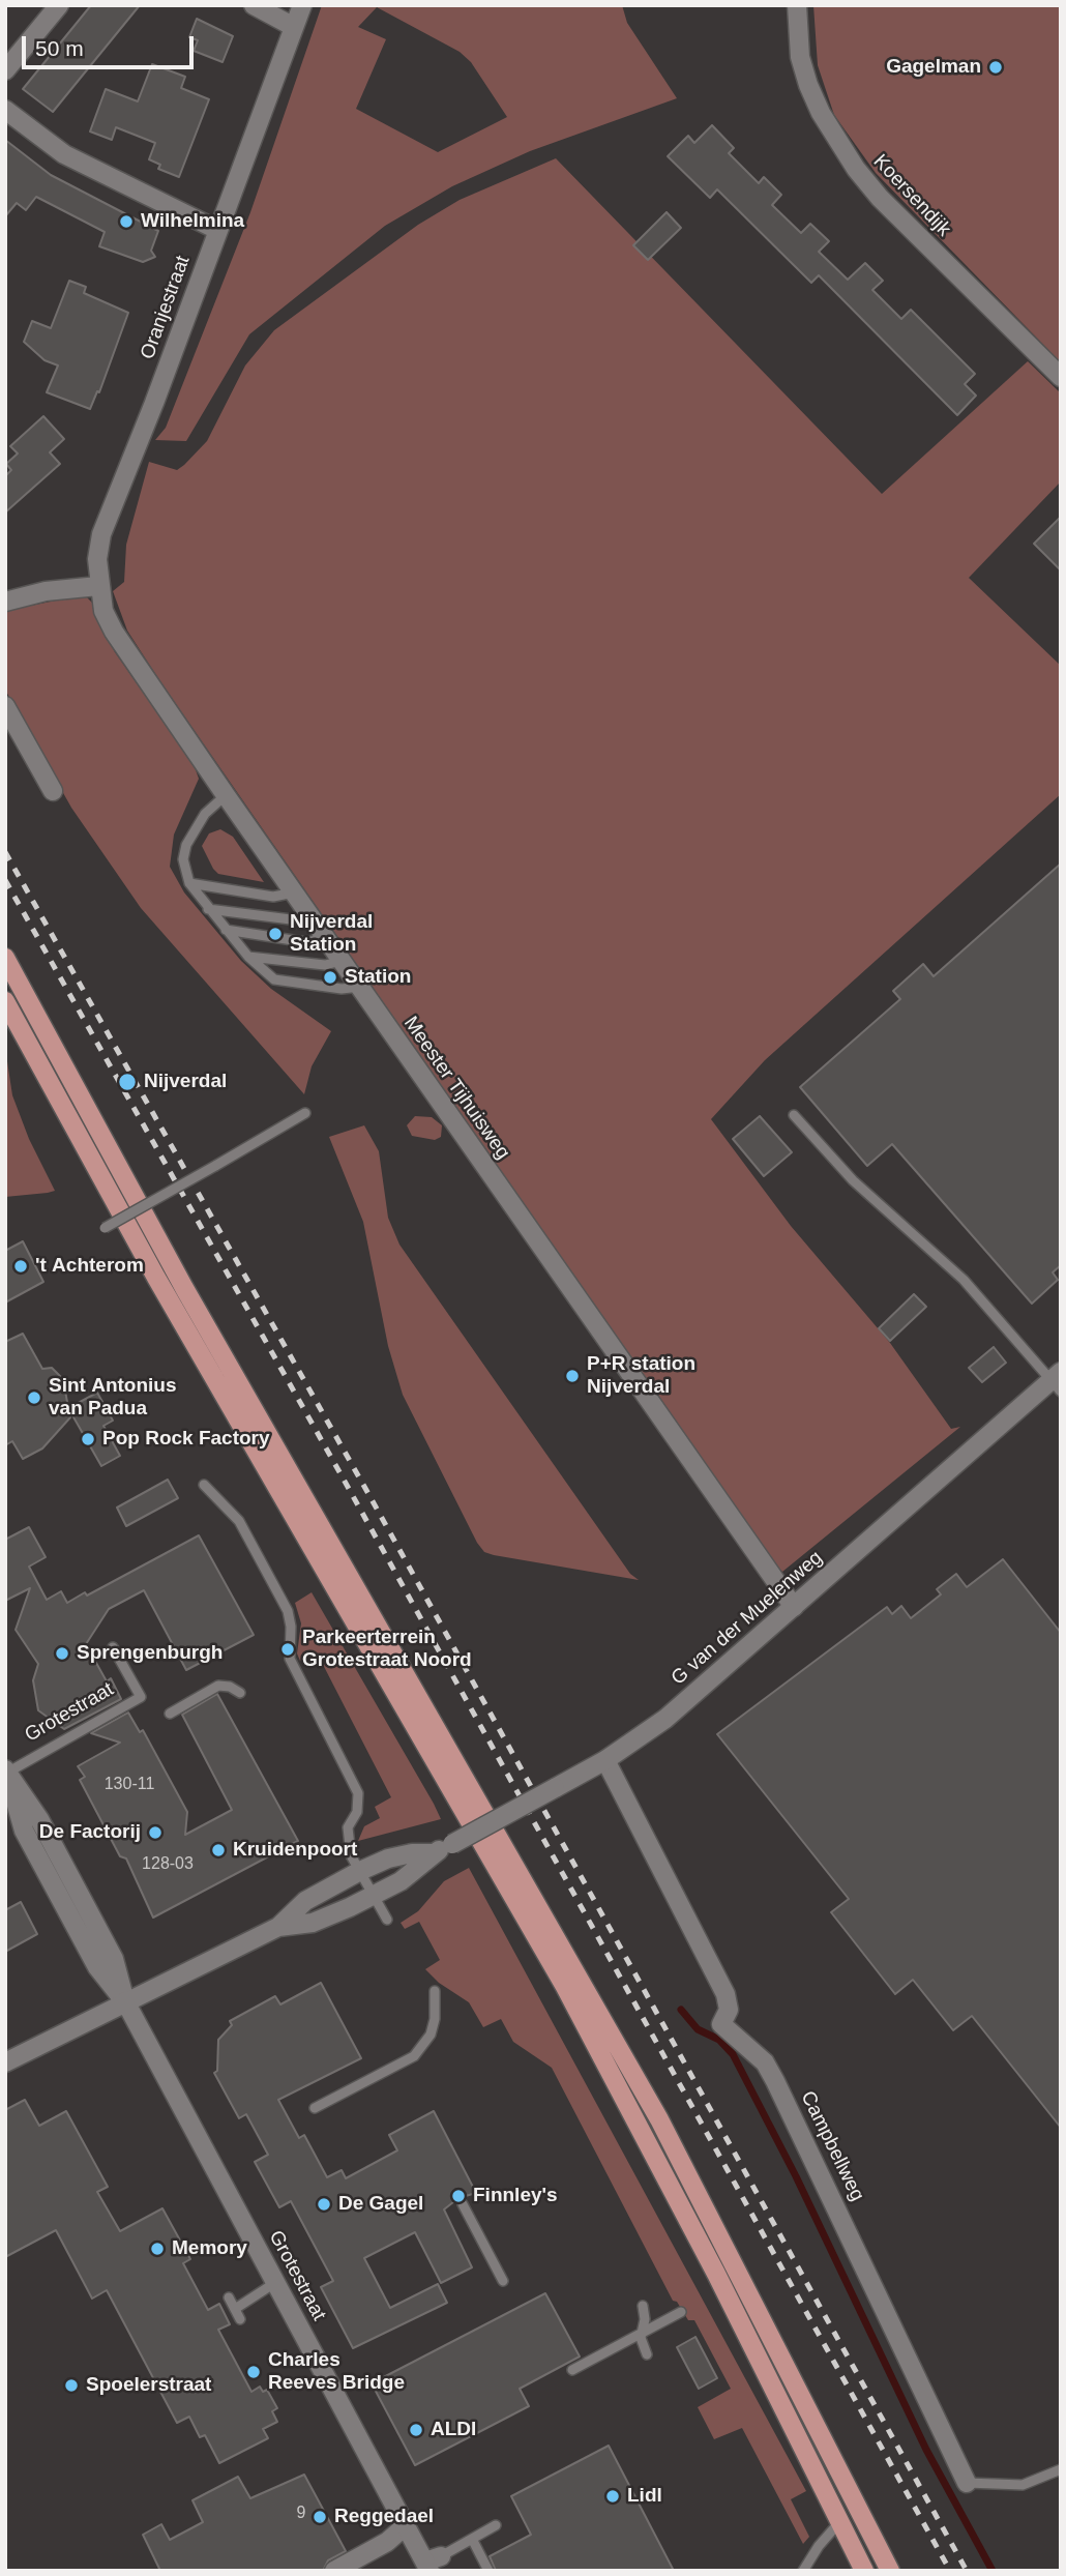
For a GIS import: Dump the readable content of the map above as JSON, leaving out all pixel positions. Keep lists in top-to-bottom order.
{
  "streets": {
    "street": [
      "Koersendijk",
      "Oranjestraat",
      "Meester Tijhuisweg",
      "G van der Muelenweg",
      "Grotestraat",
      "Campbellweg"
    ]
  },
  "crossings": [
    ["Oranjestraat", "Meester Tijhuisweg"],
    ["Meester Tijhuisweg", "G van der Muelenweg"],
    ["G van der Muelenweg", "Grotestraat"],
    ["G van der Muelenweg", "Campbellweg"]
  ],
  "places": [
    "Gagelman",
    "Wilhelmina",
    "Nijverdal Station",
    "Station",
    "Nijverdal",
    "'t Achterom",
    "P+R station Nijverdal",
    "Sint Antonius van Padua",
    "Pop Rock Factory",
    "Parkeerterrein Grotestraat Noord",
    "Sprengenburgh",
    "De Factorij",
    "Kruidenpoort",
    "Finnley's",
    "De Gagel",
    "Memory",
    "Charles Reeves Bridge",
    "Spoelerstraat",
    "ALDI",
    "Lidl",
    "Reggedael"
  ],
  "house_numbers": ["130-11", "128-03", "9"],
  "scale_bar": "50 m"
}
